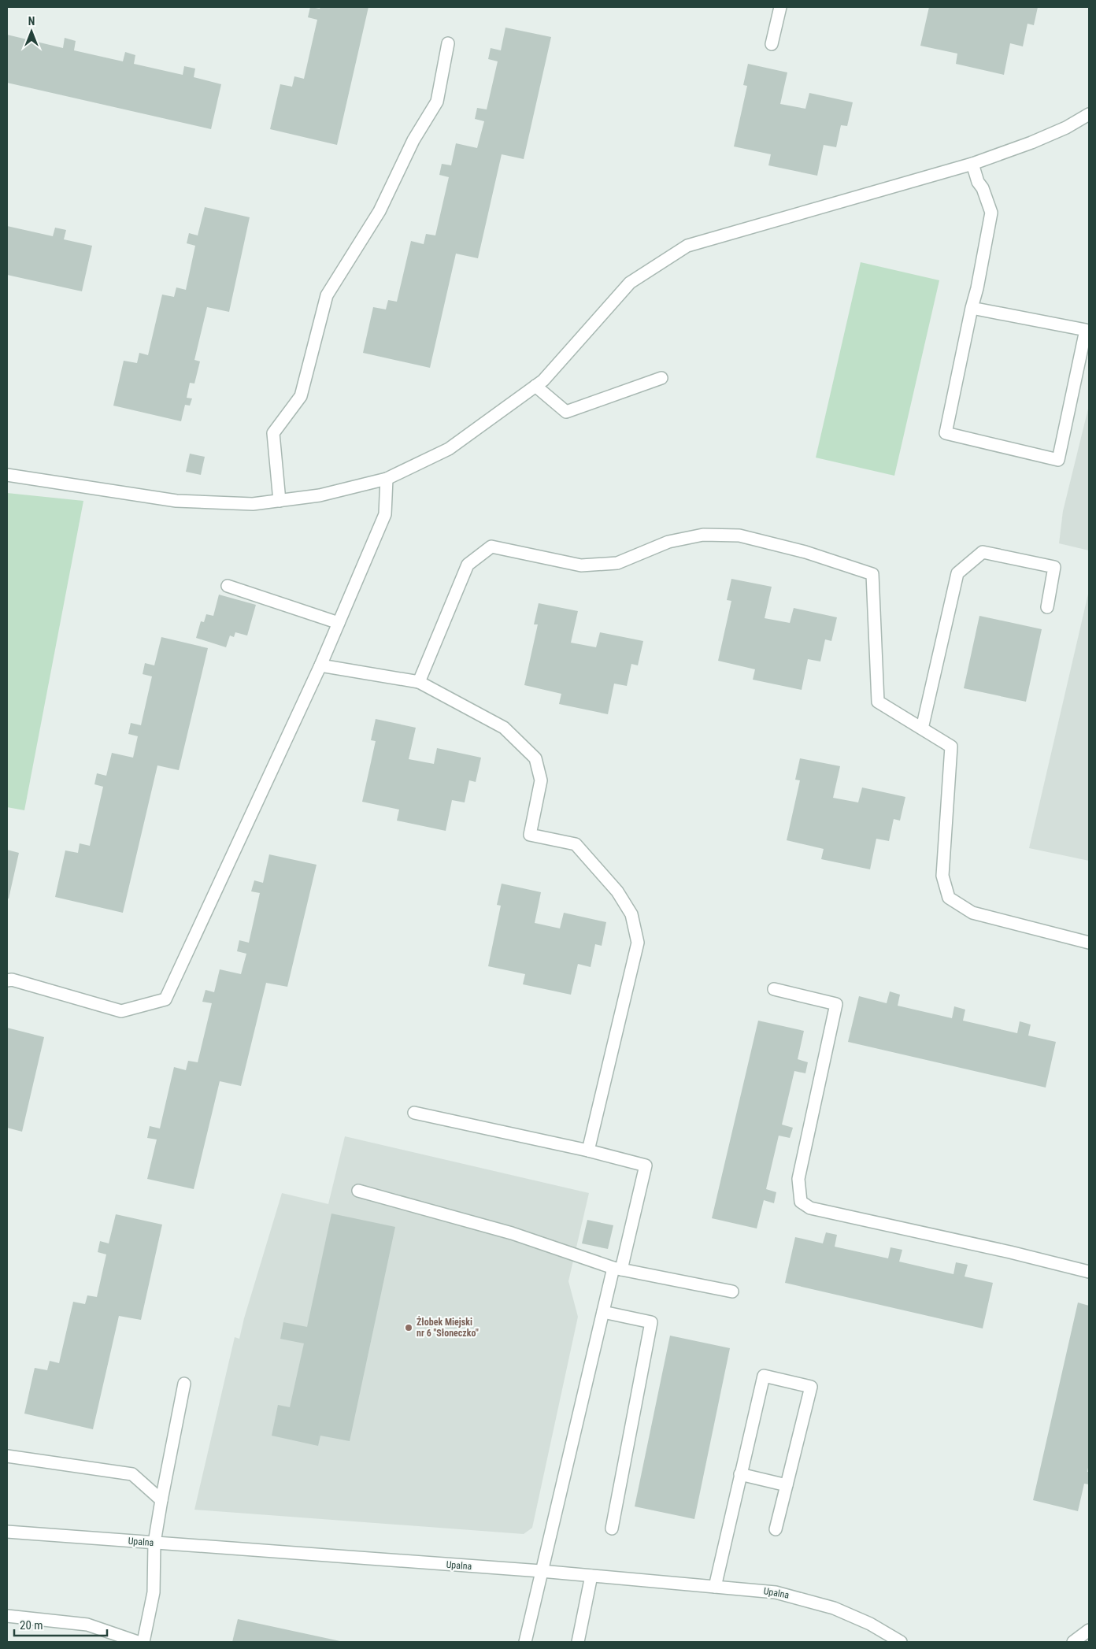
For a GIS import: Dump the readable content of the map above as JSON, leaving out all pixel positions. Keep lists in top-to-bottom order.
{
  "streets": {
    "street": ["Upalna"]
  },
  "places": ["Żłobek Miejski nr 6 \"Słoneczko\""],
  "scale_bar": "20 m",
  "north": "top"
}
